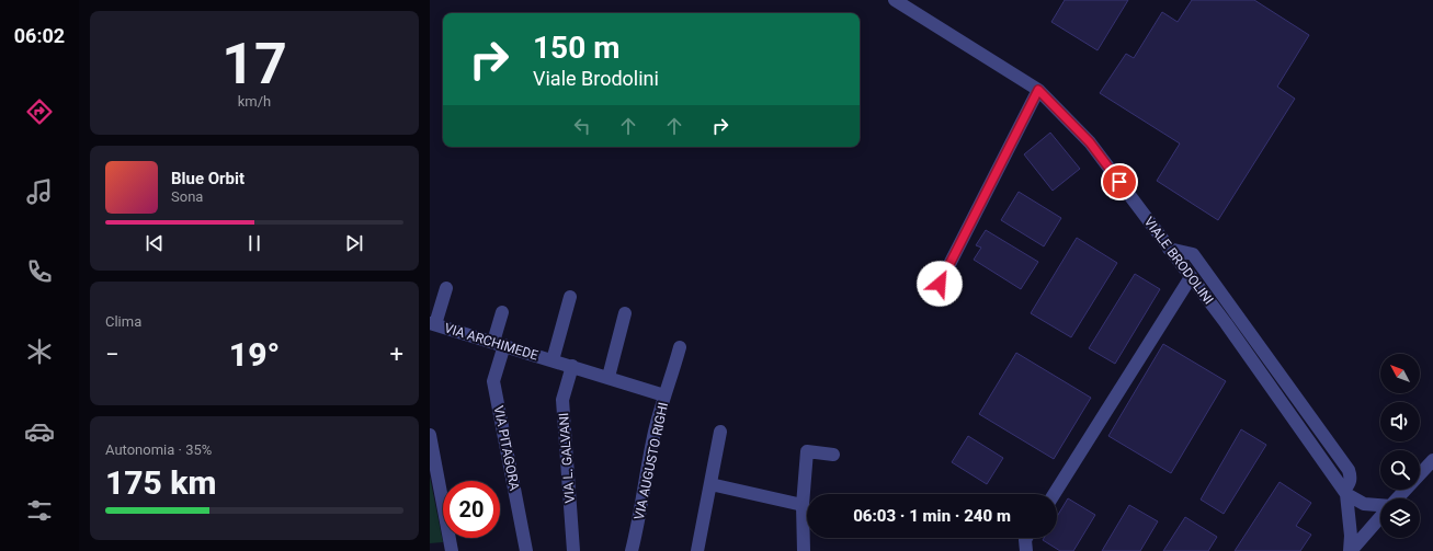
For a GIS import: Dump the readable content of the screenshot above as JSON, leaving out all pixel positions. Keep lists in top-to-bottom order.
{
  "streets": {
    "street": [
      "VIALE BRODOLINI",
      "VIA ARCHIMEDE",
      "VIA PITAGORA",
      "VIA L. GALVANI",
      "VIA AUGUSTO RIGHI"
    ]
  },
  "crossings": [
    ["VIA ARCHIMEDE", "VIA PITAGORA"],
    ["VIA ARCHIMEDE", "VIA L. GALVANI"],
    ["VIA ARCHIMEDE", "VIA AUGUSTO RIGHI"]
  ],
  "north": "top left",
  "page": {
    "tabs": "06:02",
    "tile": [
      ["17", "km/h"],
      "Clima",
      ["Autonomia · 35%", "175 km"]
    ],
    "turn": ["150 m", "Viale Brodolini"],
    "song": ["Blue Orbit", "Sona"],
    "heat": ["−", "19°", "+"],
    "limit": "20",
    "trip": "06:03 · 1 min · 240 m"
  }
}
